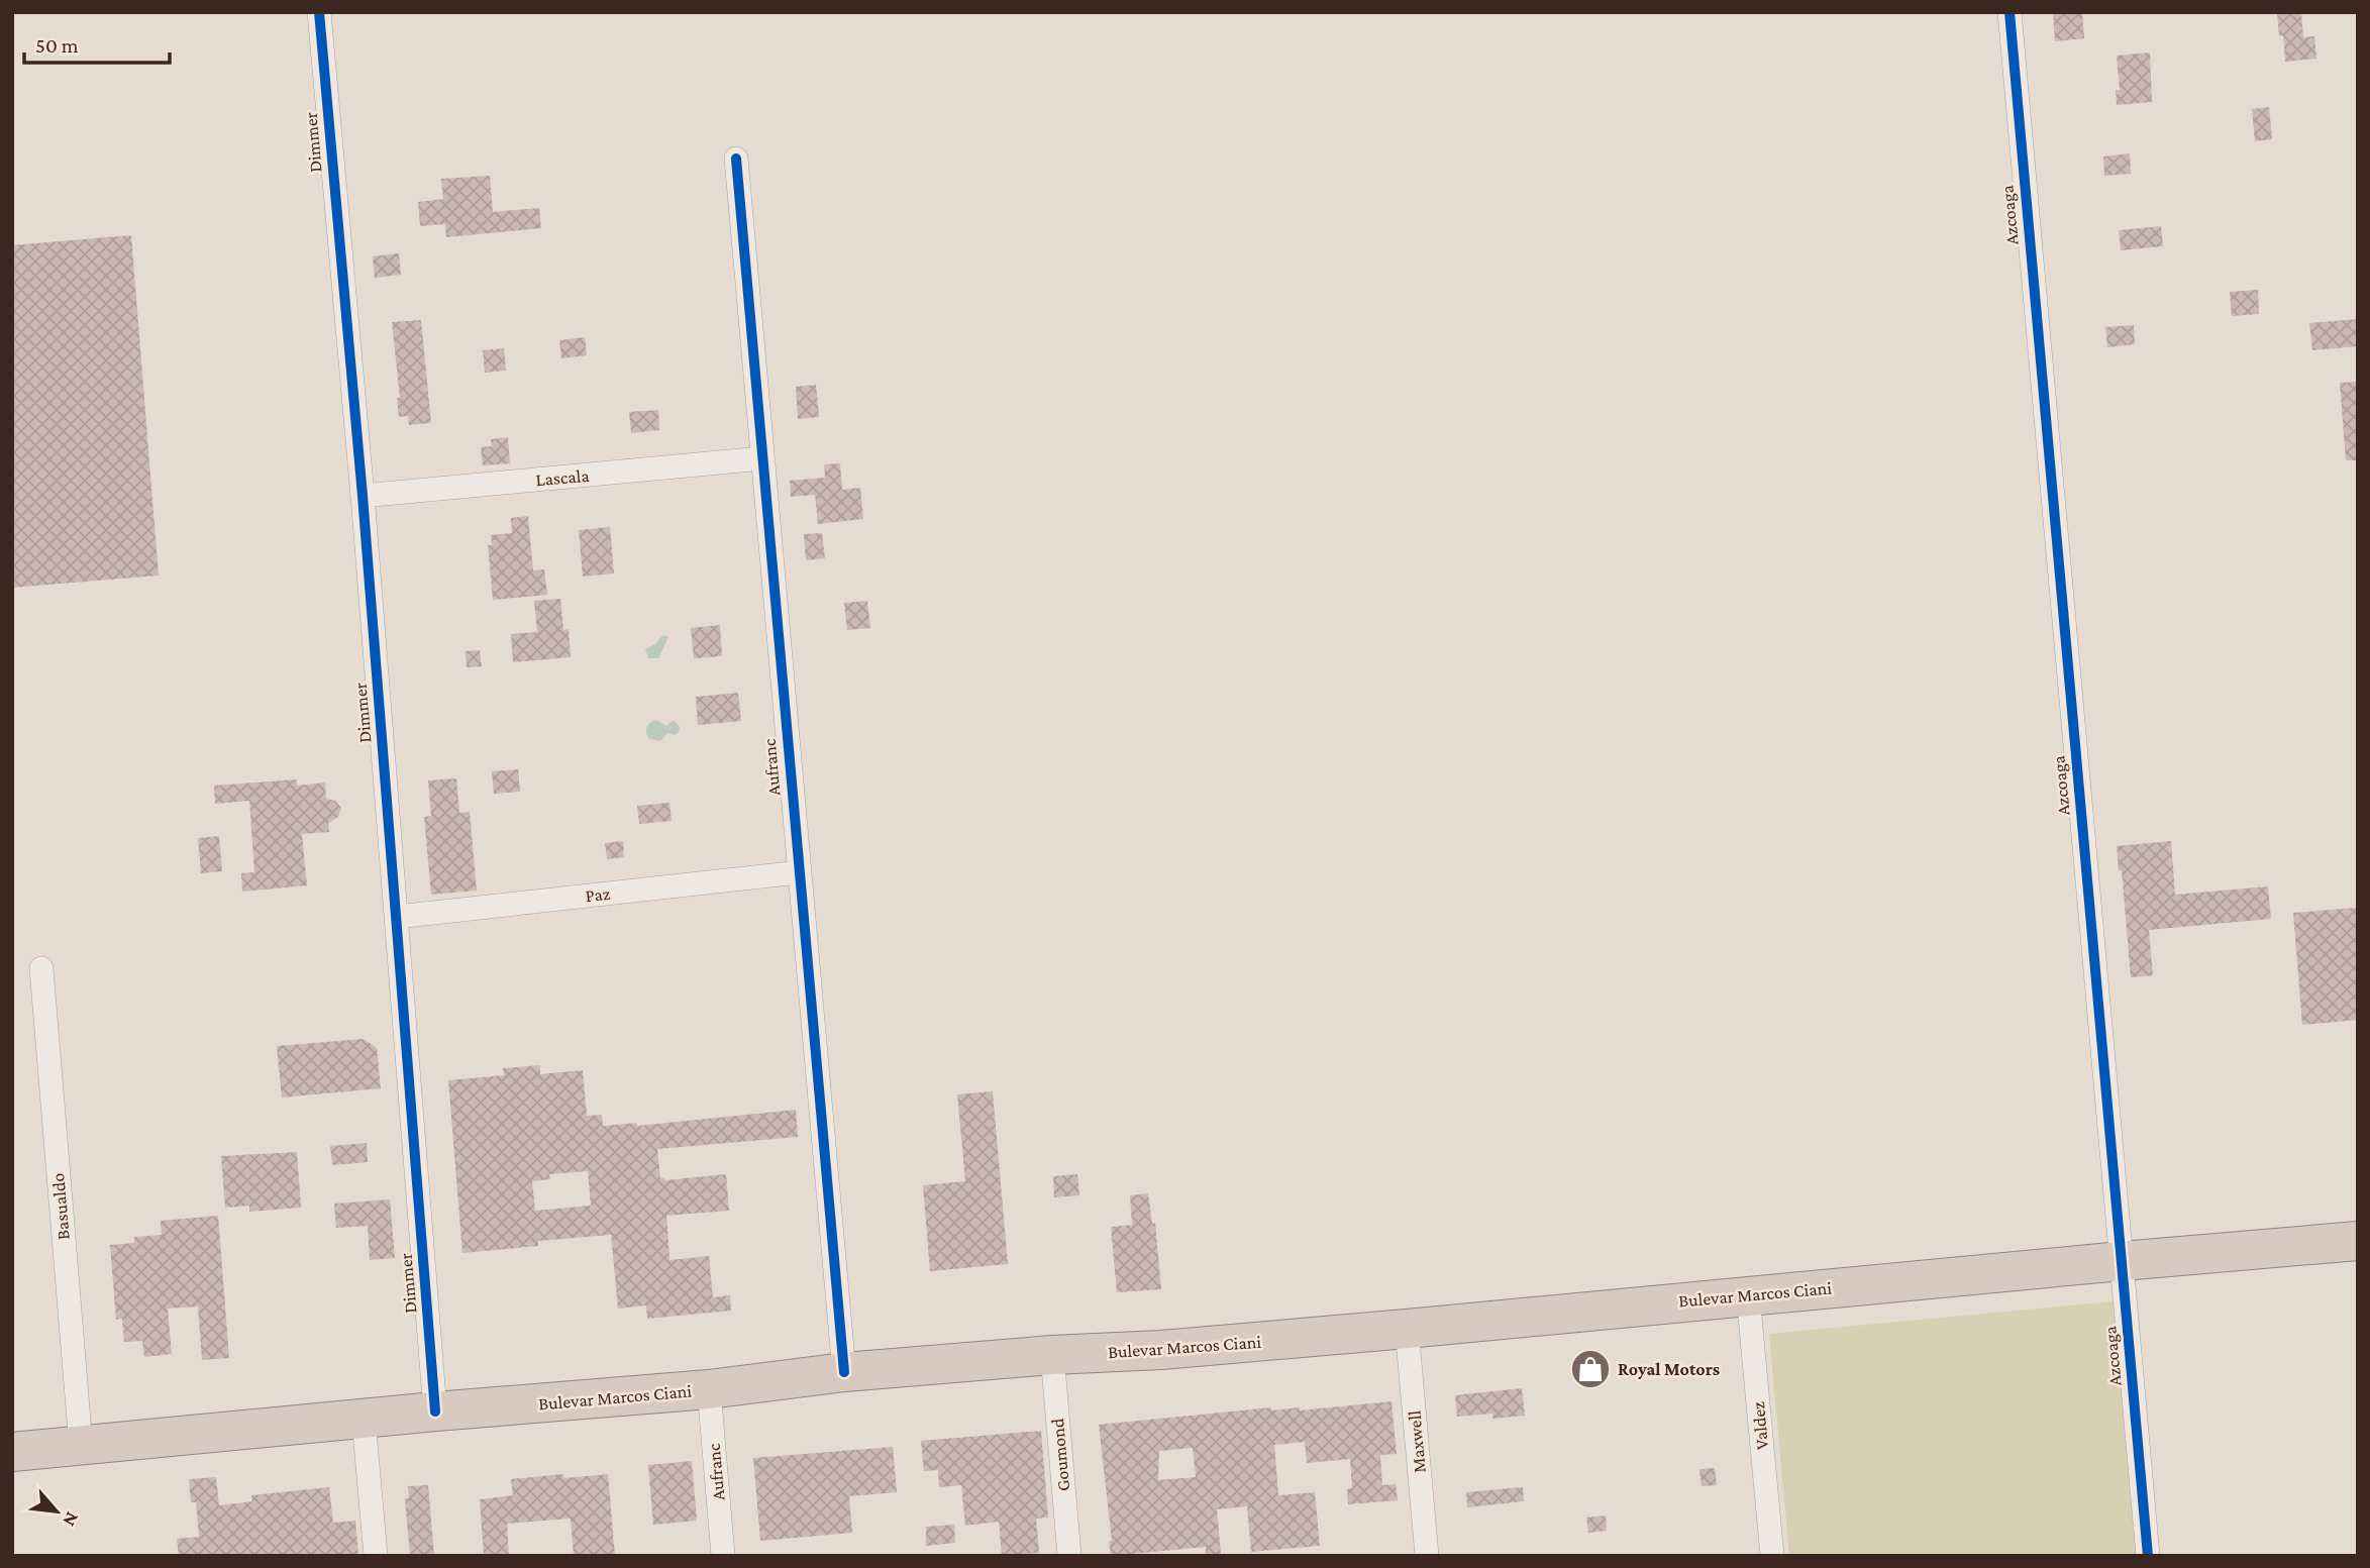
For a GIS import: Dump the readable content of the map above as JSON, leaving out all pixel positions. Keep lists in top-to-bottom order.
{
  "streets": {
    "highway": ["Bulevar Marcos Ciani"],
    "street": [
      "Dimmer",
      "Azcoaga",
      "Lascala",
      "Aufranc",
      "Paz",
      "Basualdo",
      "Valdez",
      "Maxwell",
      "Goumond"
    ]
  },
  "crossings": [
    ["Dimmer", "Lascala"],
    ["Dimmer", "Paz"],
    ["Dimmer", "Bulevar Marcos Ciani"],
    ["Azcoaga", "Bulevar Marcos Ciani"],
    ["Lascala", "Aufranc"],
    ["Aufranc", "Paz"],
    ["Aufranc", "Bulevar Marcos Ciani"],
    ["Basualdo", "Bulevar Marcos Ciani"],
    ["Bulevar Marcos Ciani", "Valdez"],
    ["Bulevar Marcos Ciani", "Maxwell"],
    ["Bulevar Marcos Ciani", "Goumond"]
  ],
  "places": {
    "shop": ["Royal Motors"]
  },
  "scale_bar": "50 m",
  "north": "bottom right"
}
